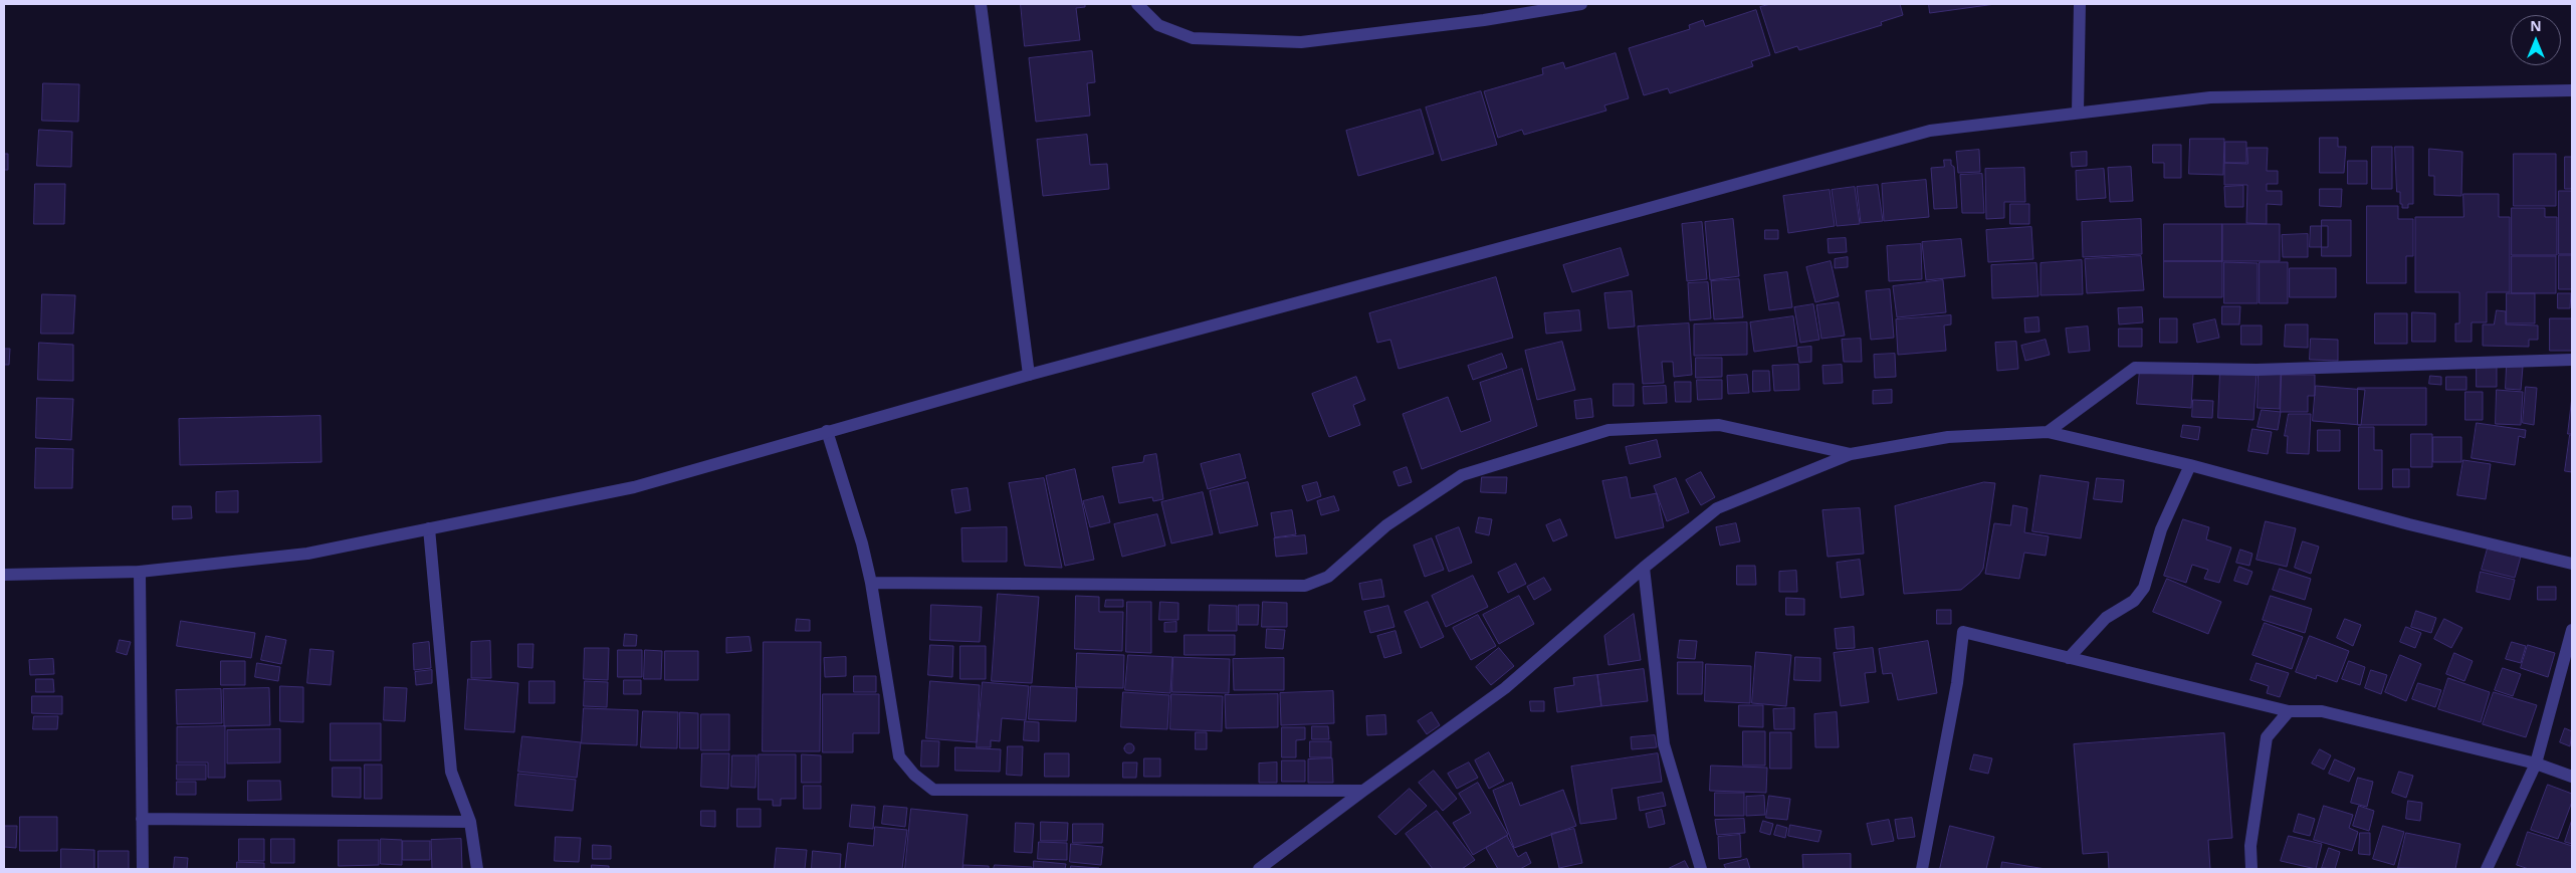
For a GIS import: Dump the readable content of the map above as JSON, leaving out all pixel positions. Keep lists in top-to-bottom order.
{
  "north": "top"
}
